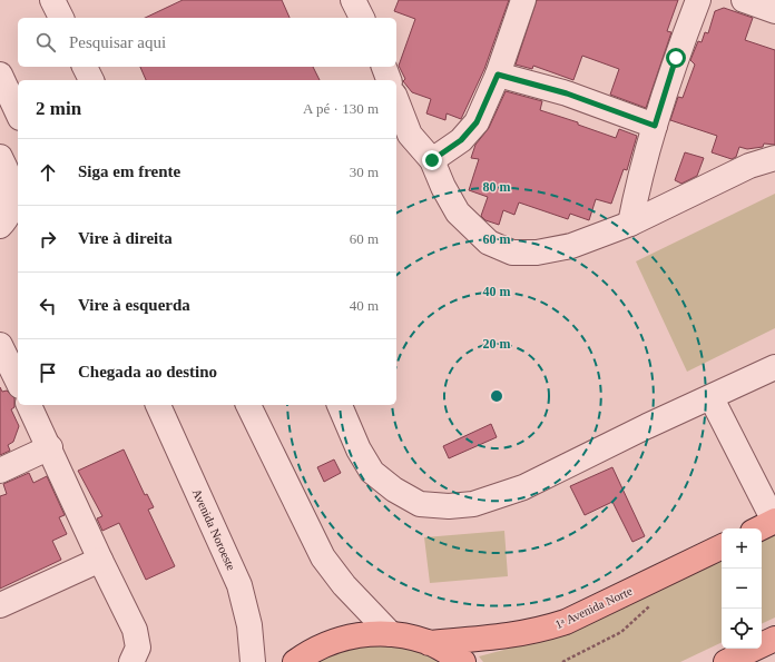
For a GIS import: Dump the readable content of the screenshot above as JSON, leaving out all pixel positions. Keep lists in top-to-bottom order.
{
  "streets": {
    "main road": ["1ᵃ Avenida Norte"],
    "street": ["Avenida Noroeste"]
  },
  "page": {
    "search": "Pesquisar aqui",
    "heading": ["2 min", "A pé · 130 m"],
    "list": [
      ["Siga em frente", "30 m"],
      ["Vire à direita", "60 m"],
      ["Vire à esquerda", "40 m"],
      "Chegada ao destino"
    ],
    "map_buttons": ["+", "−"]
  },
  "rings": [
    "80 m",
    "60 m",
    "40 m",
    "20 m"
  ]
}
